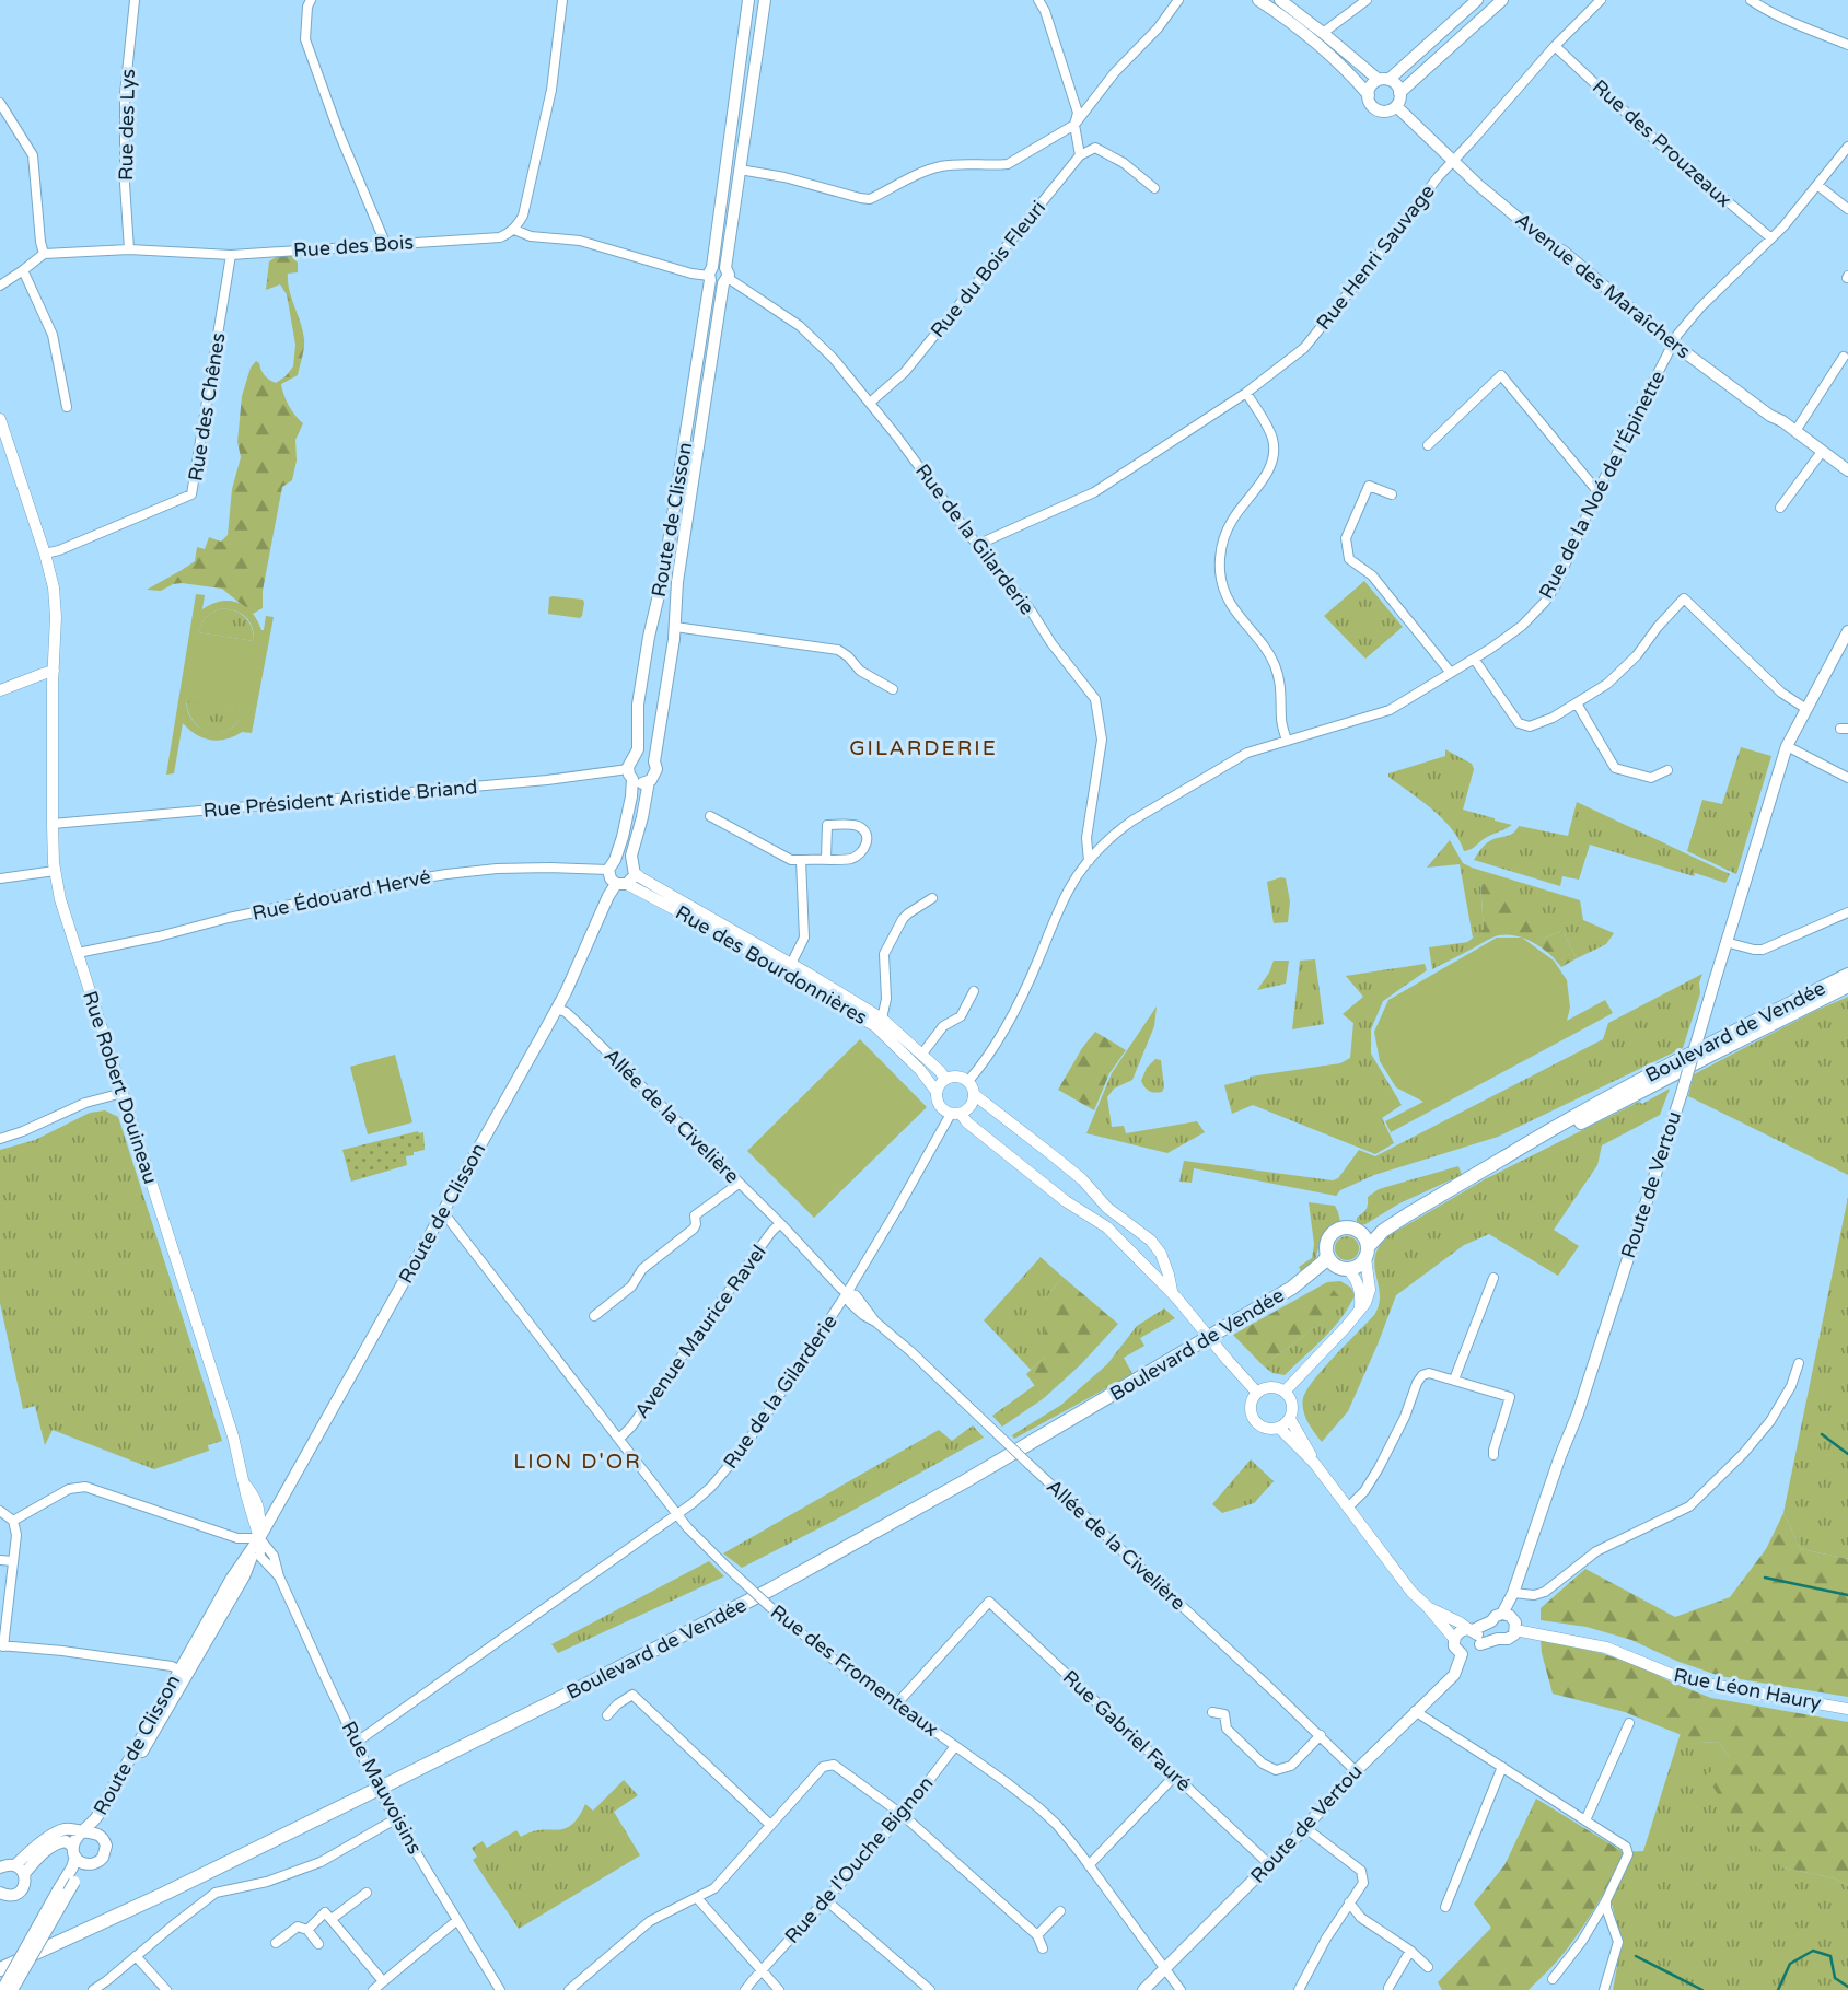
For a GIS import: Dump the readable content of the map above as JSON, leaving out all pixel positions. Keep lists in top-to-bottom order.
{
  "streets": {
    "main road": [
      "Avenue des Maraîchers",
      "Route de Clisson",
      "Boulevard de Vendée",
      "Route de Vertou"
    ],
    "street": [
      "Rue des Lys",
      "Rue des Prouzeaux",
      "Rue des Bois",
      "Rue Henri Sauvage",
      "Rue du Bois Fleuri",
      "Rue des Chênes",
      "Rue de la Noé de l'Épinette",
      "Rue de la Gilarderie",
      "Rue Président Aristide Briand",
      "Rue Édouard Hervé",
      "Rue des Bourdonnières",
      "Rue Robert Douineau",
      "Allée de la Civelière",
      "Avenue Maurice Ravel",
      "Rue des Fromenteaux",
      "Rue Léon Haury",
      "Rue Gabriel Fauré",
      "Rue Mauvoisins",
      "Rue de l'Ouche Bignon"
    ]
  },
  "crossings": [
    ["Rue des Lys", "Rue des Bois"],
    ["Rue des Prouzeaux", "Rue Henri Sauvage"],
    ["Rue des Prouzeaux", "Rue de la Noé de l'Épinette"],
    ["Rue des Bois", "Rue des Chênes"],
    ["Rue des Bois", "Route de Clisson"],
    ["Rue des Bois", "Rue de la Gilarderie"],
    ["Rue Henri Sauvage", "Avenue des Maraîchers"],
    ["Rue Henri Sauvage", "Rue de la Gilarderie"],
    ["Rue du Bois Fleuri", "Rue de la Gilarderie"],
    ["Avenue des Maraîchers", "Rue de la Noé de l'Épinette"],
    ["Rue des Chênes", "Rue Robert Douineau"],
    ["Rue de la Noé de l'Épinette", "Rue de la Gilarderie"],
    ["Route de Clisson", "Rue de la Gilarderie"],
    ["Route de Clisson", "Rue Président Aristide Briand"],
    ["Route de Clisson", "Rue Édouard Hervé"],
    ["Route de Clisson", "Rue des Bourdonnières"],
    ["Route de Clisson", "Rue Robert Douineau"],
    ["Route de Clisson", "Allée de la Civelière"],
    ["Route de Clisson", "Rue des Fromenteaux"],
    ["Route de Clisson", "Rue Mauvoisins"],
    ["Rue de la Gilarderie", "Rue des Bourdonnières"],
    ["Rue de la Gilarderie", "Allée de la Civelière"],
    ["Rue de la Gilarderie", "Rue des Fromenteaux"],
    ["Rue de la Gilarderie", "Rue Mauvoisins"],
    ["Rue Président Aristide Briand", "Rue Robert Douineau"],
    ["Rue Édouard Hervé", "Rue des Bourdonnières"],
    ["Rue Édouard Hervé", "Rue Robert Douineau"],
    ["Rue Robert Douineau", "Rue Mauvoisins"],
    ["Allée de la Civelière", "Route de Vertou"],
    ["Allée de la Civelière", "Avenue Maurice Ravel"],
    ["Route de Vertou", "Rue des Fromenteaux"],
    ["Route de Vertou", "Rue Léon Haury"],
    ["Route de Vertou", "Rue Gabriel Fauré"],
    ["Avenue Maurice Ravel", "Rue des Fromenteaux"],
    ["Rue des Fromenteaux", "Rue Gabriel Fauré"],
    ["Rue des Fromenteaux", "Rue de l'Ouche Bignon"]
  ],
  "districts": ["GILARDERIE", "LION D'OR"]
}
